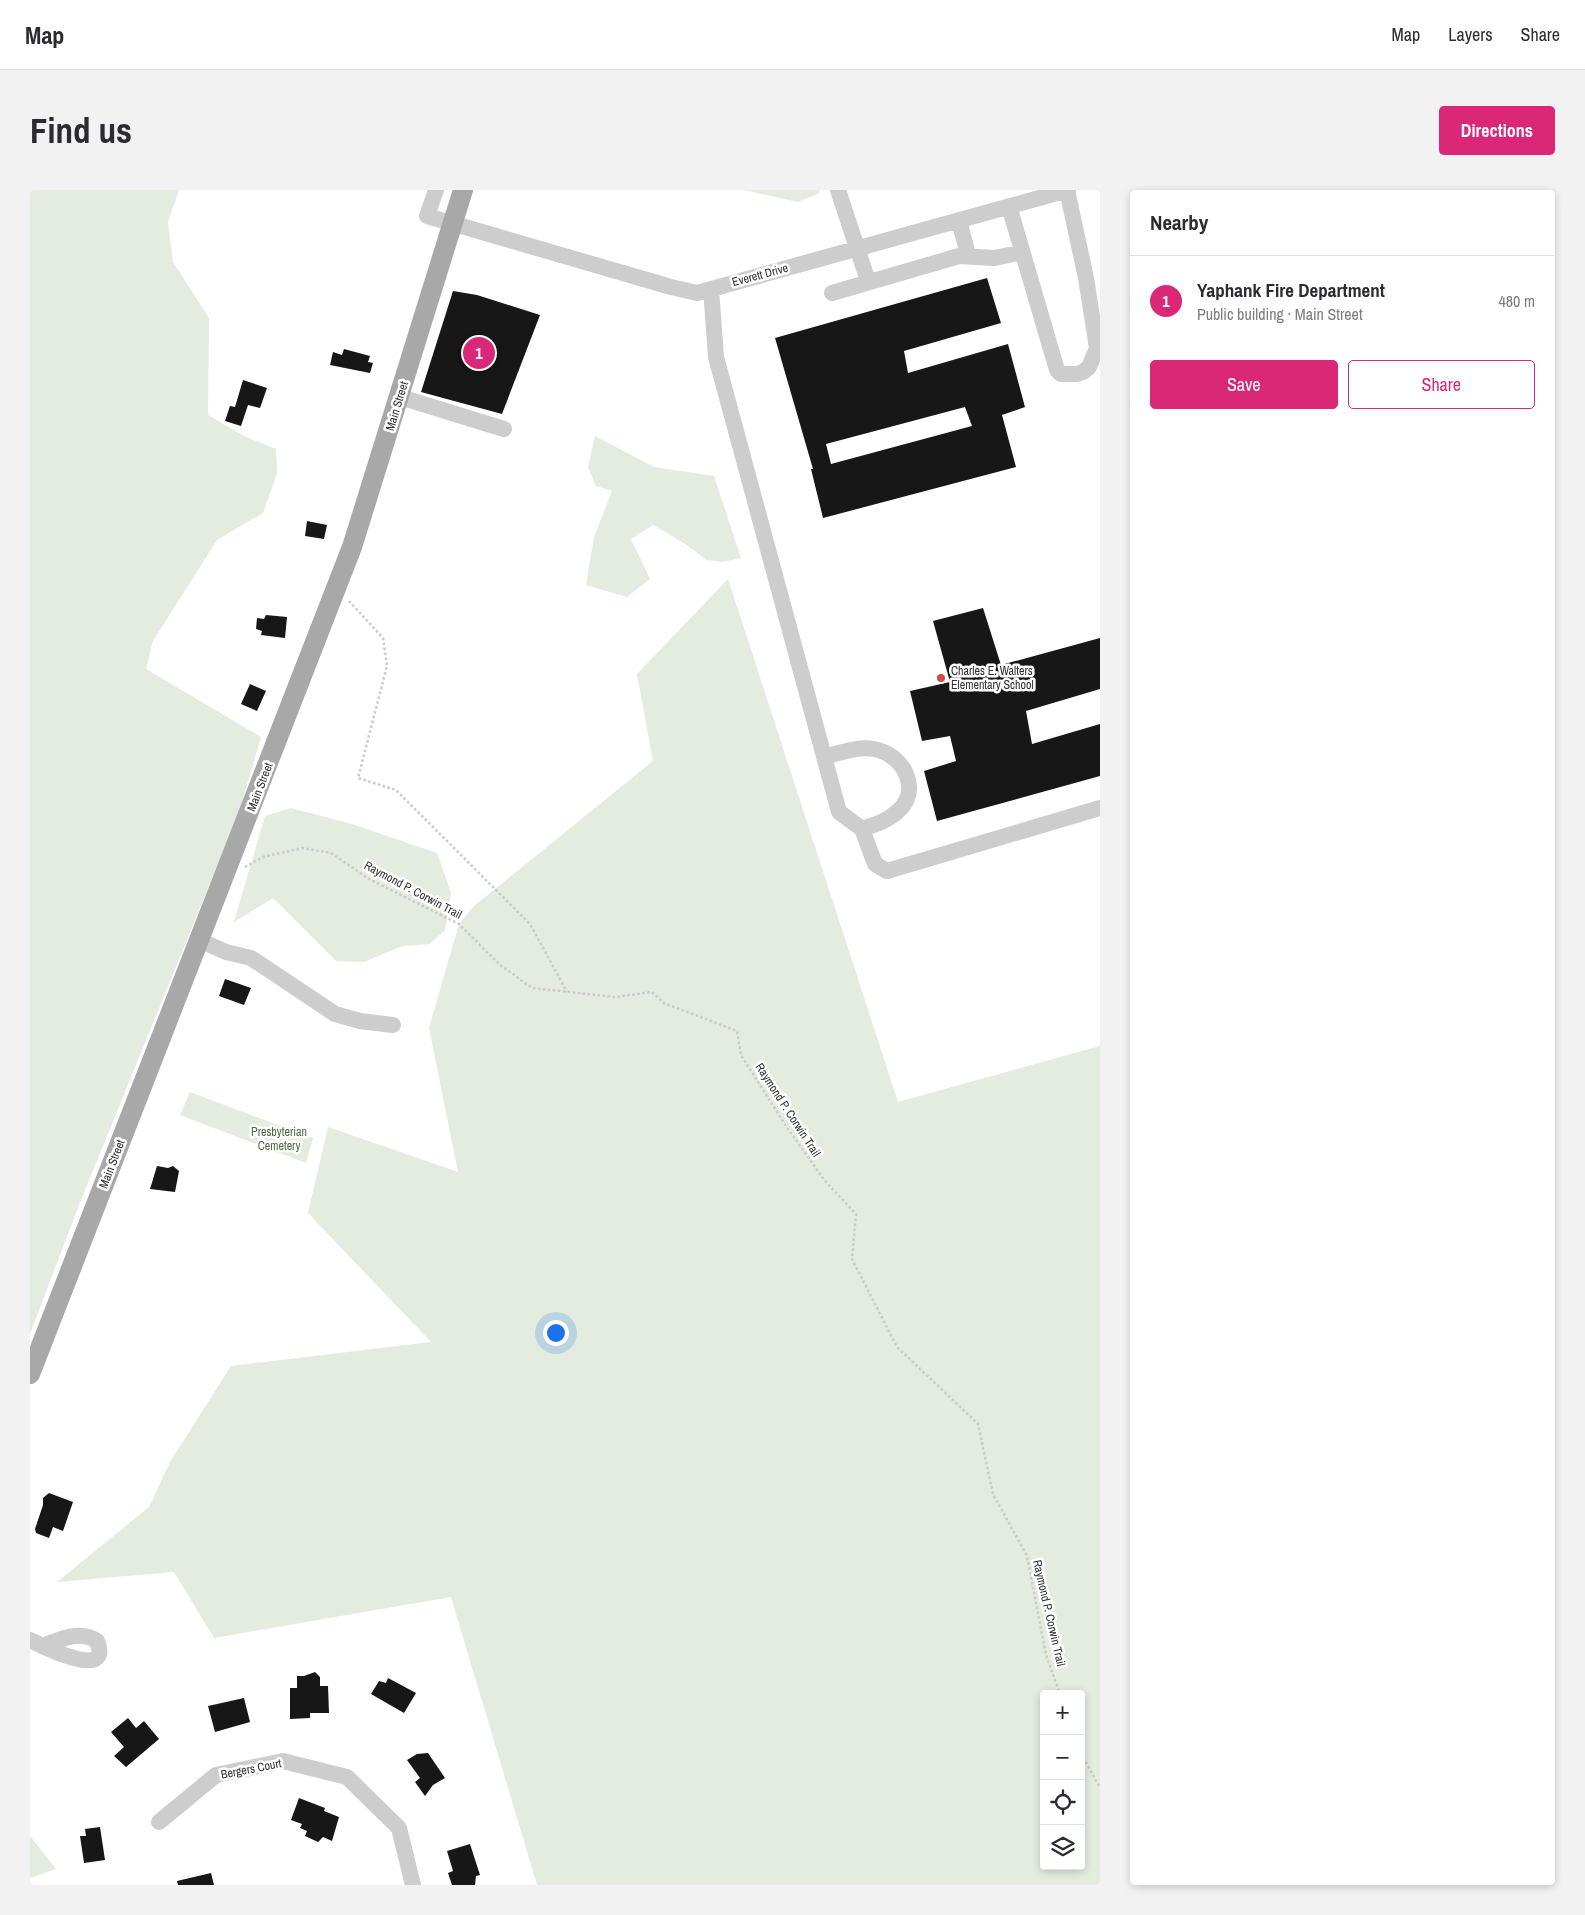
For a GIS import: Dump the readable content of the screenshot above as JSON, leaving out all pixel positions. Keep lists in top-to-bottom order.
{
  "streets": {
    "main road": ["Main Street"],
    "street": ["Everett Drive", "Bergers Court"],
    "path": ["Raymond P. Corwin Trail"]
  },
  "crossings": [
    ["Everett Drive", "Main Street"],
    ["Main Street", "Raymond P. Corwin Trail"]
  ],
  "parks": ["Presbyterian Cemetery"],
  "places": ["Charles E. Walters Elementary School"],
  "page": {
    "header": "Map",
    "nav": ["Map", "Layers", "Share"],
    "buttons": [
      "Directions",
      ["Save", "Share"]
    ],
    "title": "Find us",
    "heading": "Nearby",
    "list": [
      {
        "mark": "1",
        "name": "Yaphank Fire Department",
        "note": "Public building · Main Street",
        "value": "480 m"
      }
    ],
    "pins": "1",
    "map_buttons": ["+", "−"]
  }
}
